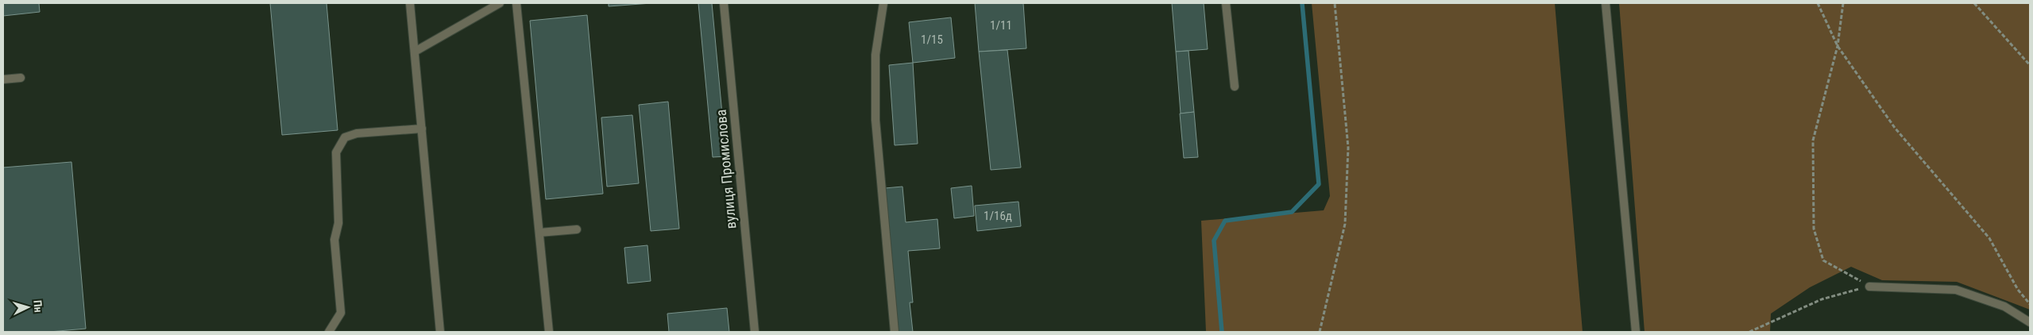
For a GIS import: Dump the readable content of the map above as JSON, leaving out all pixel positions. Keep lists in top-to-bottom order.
{
  "streets": {
    "street": ["вулиця Промислова"]
  },
  "house_numbers": ["1/11", "1/15", "1/16д"],
  "north": "right"
}
